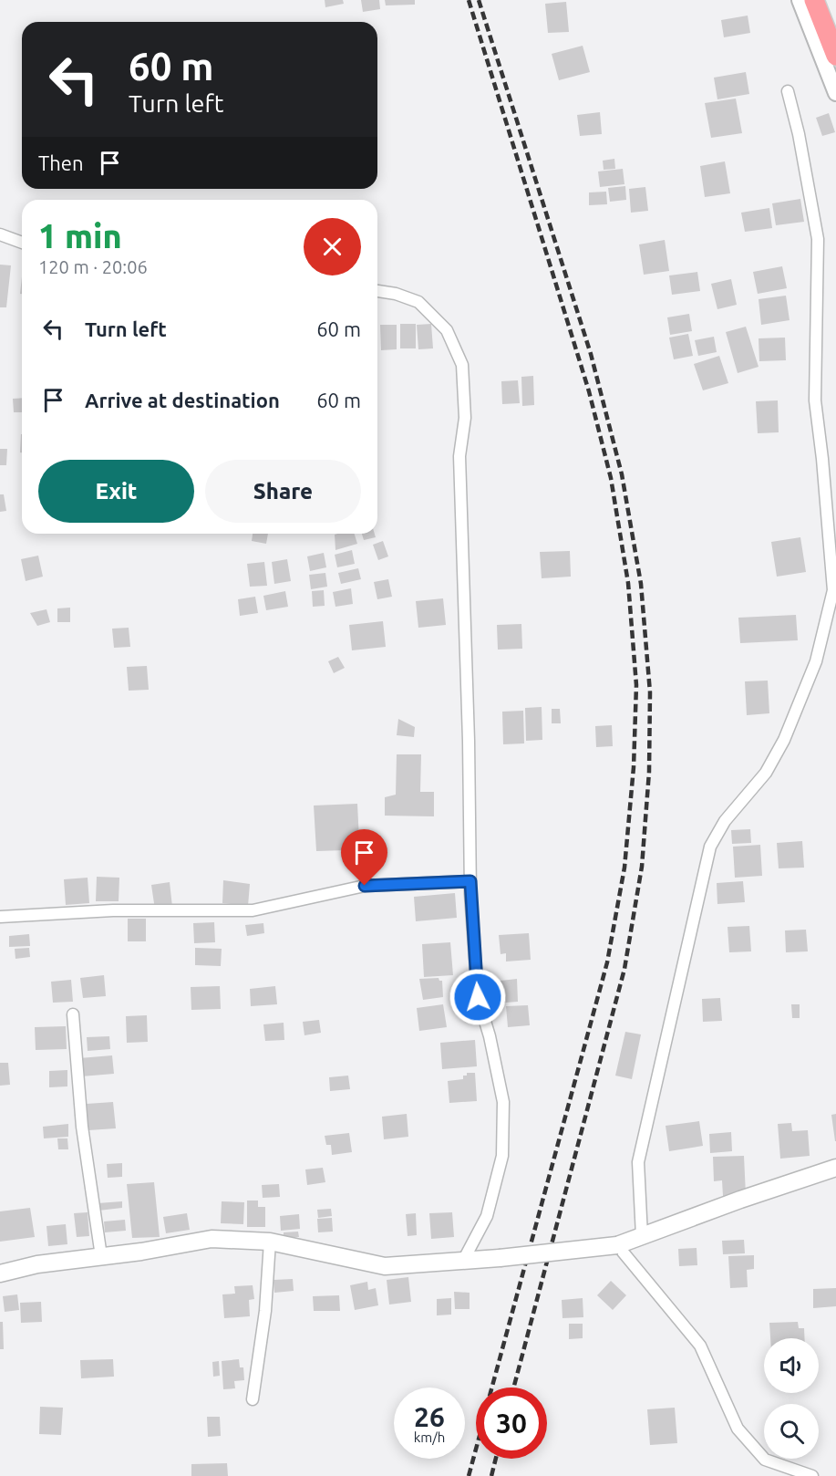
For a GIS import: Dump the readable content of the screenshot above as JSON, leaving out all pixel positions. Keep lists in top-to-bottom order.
{
  "page": {
    "turn": ["60 m", "Turn left"],
    "then": "Then",
    "heading": ["1 min", "120 m · 20:06"],
    "list": [
      {
        "name": "Turn left",
        "value": "60 m"
      },
      {
        "name": "Arrive at destination",
        "value": "60 m"
      }
    ],
    "buttons": ["Exit", "Share"],
    "speed": "26 km/h",
    "limit": "30"
  }
}
